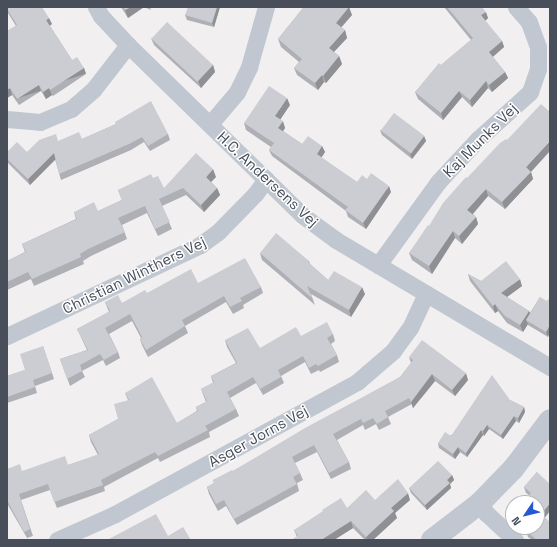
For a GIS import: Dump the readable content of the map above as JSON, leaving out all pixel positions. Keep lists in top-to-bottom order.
{
  "streets": {
    "street": [
      "Kaj Munks Vej",
      "H.C. Andersens Vej",
      "Christian Winthers Vej",
      "Asger Jorns Vej"
    ]
  },
  "crossings": [
    ["Kaj Munks Vej", "H.C. Andersens Vej"],
    ["H.C. Andersens Vej", "Christian Winthers Vej"],
    ["H.C. Andersens Vej", "Asger Jorns Vej"]
  ],
  "north": "bottom left"
}
